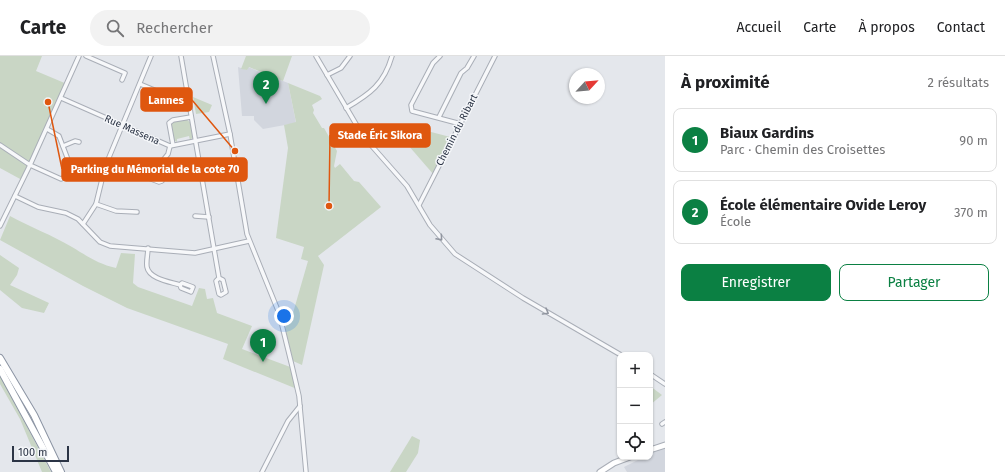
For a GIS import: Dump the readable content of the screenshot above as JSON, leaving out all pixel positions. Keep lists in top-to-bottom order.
{
  "streets": {
    "street": ["Rue Massena", "Chemin du Ribart"]
  },
  "places": ["Parking du Mémorial de la cote 70", "Lannes", "Stade Éric Sikora"],
  "scale_bar": "100 m",
  "north": "top right",
  "page": {
    "header": "Carte",
    "search": "Rechercher",
    "nav": [
      "Accueil",
      "Carte",
      "À propos",
      "Contact"
    ],
    "heading": ["À proximité", "2 résultats"],
    "pins": ["2", "1"],
    "list": [
      {
        "mark": "1",
        "name": "Biaux Gardins",
        "note": "Parc · Chemin des Croisettes",
        "value": "90 m"
      },
      {
        "mark": "2",
        "name": "École élémentaire Ovide Leroy",
        "note": "École",
        "value": "370 m"
      }
    ],
    "buttons": ["Enregistrer", "Partager"],
    "map_buttons": ["+", "−"],
    "scale": "100 m"
  }
}
